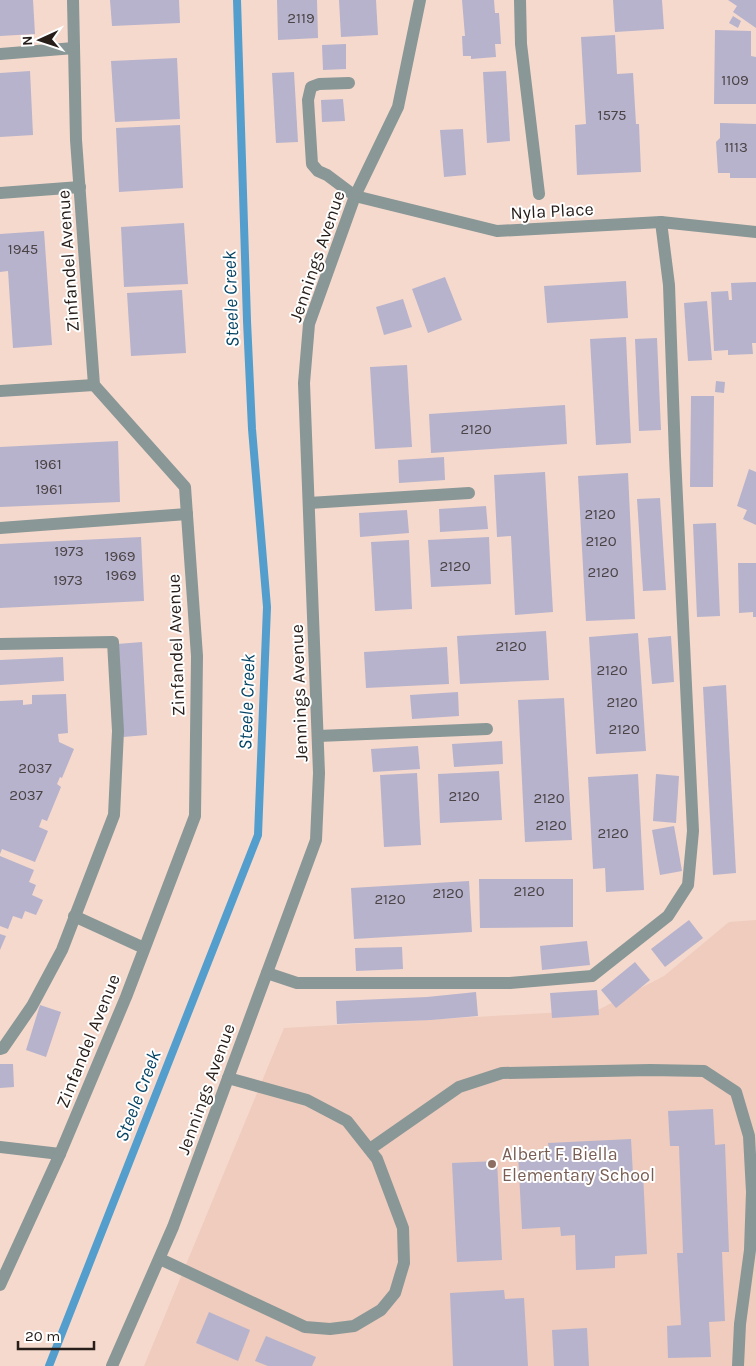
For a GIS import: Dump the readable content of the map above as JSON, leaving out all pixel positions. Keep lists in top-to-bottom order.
{
  "streets": {
    "street": ["Nyla Place", "Jennings Avenue", "Zinfandel Avenue"]
  },
  "crossings": [
    ["Nyla Place", "Jennings Avenue"]
  ],
  "water": ["Steele Creek"],
  "places": ["Albert F. Biella Elementary School"],
  "house_numbers": [
    "2119",
    "1109",
    "1575",
    "1113",
    "1945",
    "2120",
    "1961",
    "1961",
    "2120",
    "2120",
    "1973",
    "1969",
    "2120",
    "2120",
    "1969",
    "1973",
    "2120",
    "2120",
    "2120",
    "2120",
    "2037",
    "2037",
    "2120",
    "2120",
    "2120",
    "2120",
    "2120",
    "2120",
    "2120"
  ],
  "scale_bar": "20 m",
  "north": "left"
}
